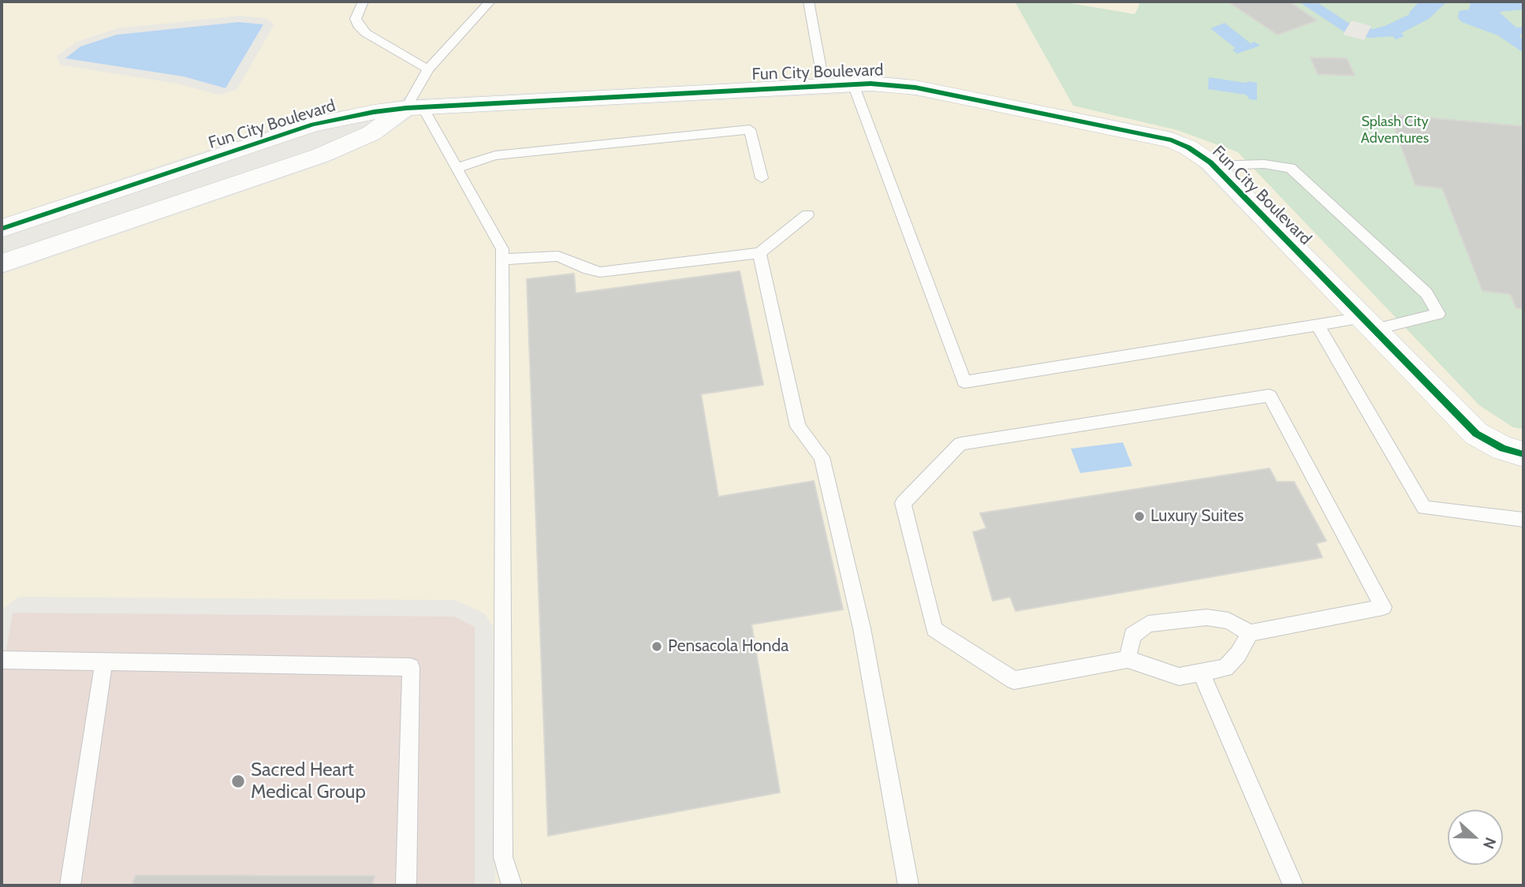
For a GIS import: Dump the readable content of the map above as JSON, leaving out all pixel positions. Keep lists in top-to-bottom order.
{
  "streets": {
    "street": ["Fun City Boulevard"]
  },
  "parks": ["Splash City Adventures"],
  "places": ["Luxury Suites", "Pensacola Honda", "Sacred Heart Medical Group"],
  "north": "right"
}
